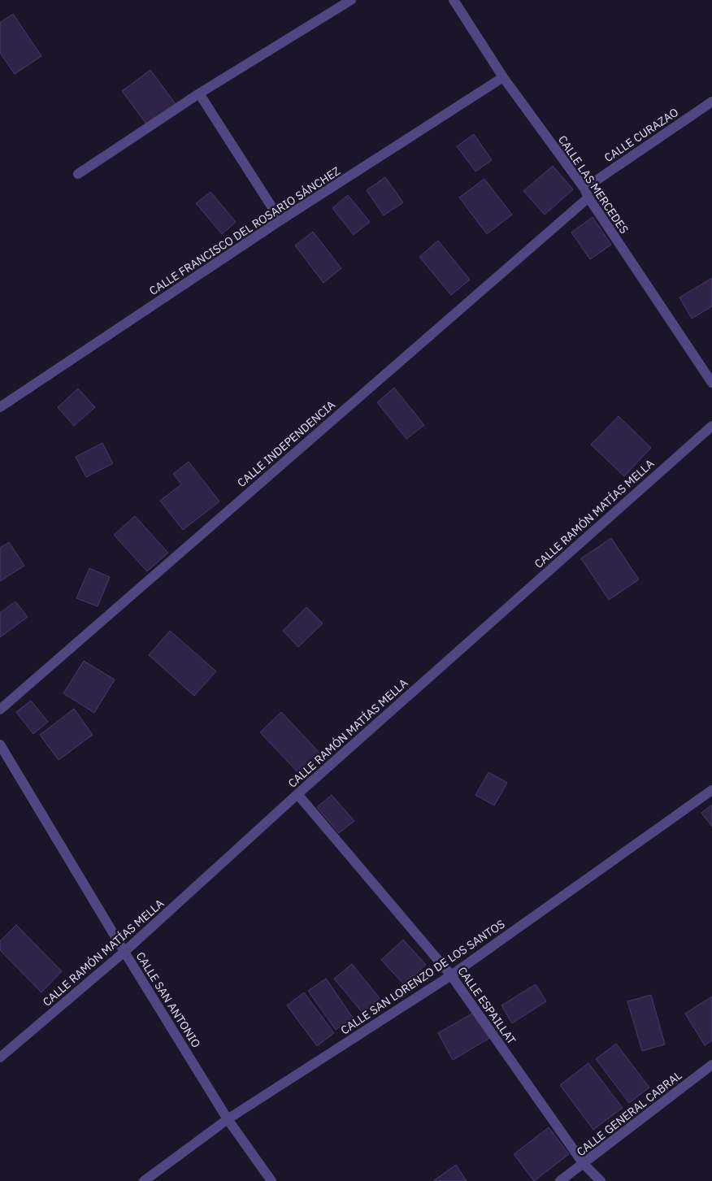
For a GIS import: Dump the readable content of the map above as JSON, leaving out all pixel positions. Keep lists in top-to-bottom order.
{
  "streets": {
    "street": [
      "CALLE CURAZAO",
      "CALLE LAS MERCEDES",
      "CALLE FRANCISCO DEL ROSARIO SÁNCHEZ",
      "CALLE INDEPENDENCIA",
      "CALLE RAMÓN MATÍAS MELLA",
      "CALLE SAN LORENZO DE LOS SANTOS",
      "CALLE SAN ANTONIO",
      "CALLE ESPAILLAT",
      "CALLE GENERAL CABRAL"
    ]
  },
  "crossings": [
    ["CALLE CURAZAO", "CALLE LAS MERCEDES"],
    ["CALLE CURAZAO", "CALLE INDEPENDENCIA"],
    ["CALLE LAS MERCEDES", "CALLE FRANCISCO DEL ROSARIO SÁNCHEZ"],
    ["CALLE LAS MERCEDES", "CALLE INDEPENDENCIA"],
    ["CALLE RAMÓN MATÍAS MELLA", "CALLE SAN ANTONIO"],
    ["CALLE RAMÓN MATÍAS MELLA", "CALLE ESPAILLAT"],
    ["CALLE SAN LORENZO DE LOS SANTOS", "CALLE SAN ANTONIO"],
    ["CALLE SAN LORENZO DE LOS SANTOS", "CALLE ESPAILLAT"],
    ["CALLE ESPAILLAT", "CALLE GENERAL CABRAL"]
  ]
}
